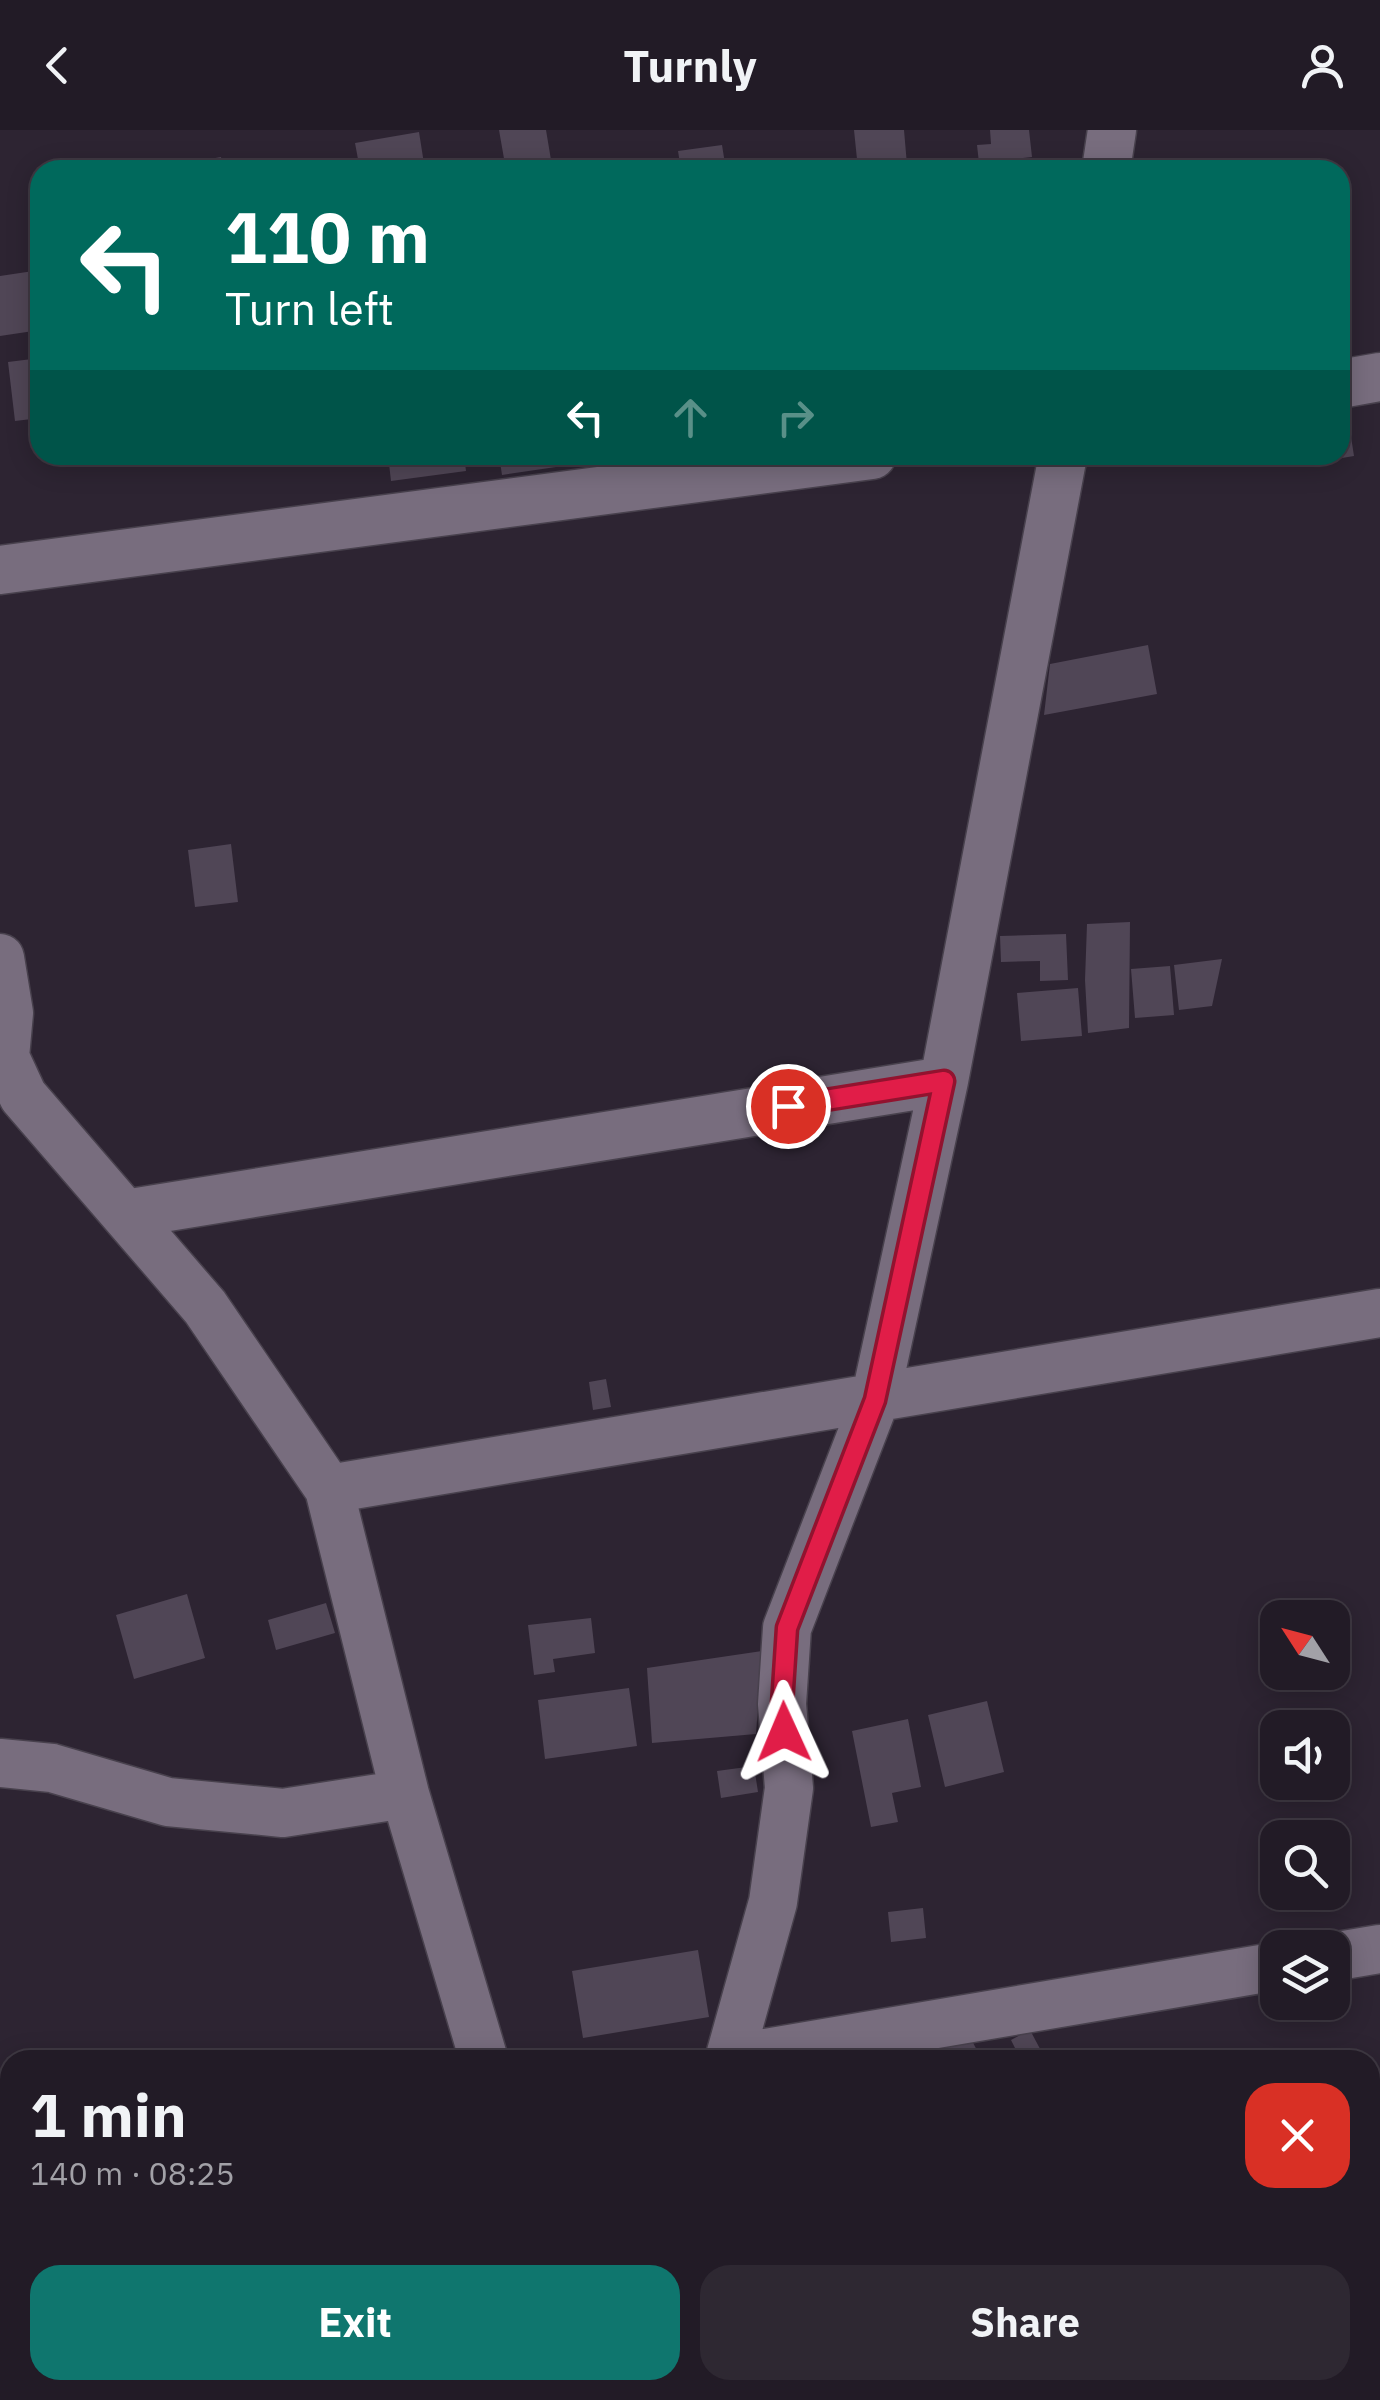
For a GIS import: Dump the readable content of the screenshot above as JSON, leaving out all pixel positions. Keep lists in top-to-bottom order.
{
  "north": "top left",
  "page": {
    "header": "Turnly",
    "turn": ["110 m", "Turn left"],
    "heading": ["1 min", "140 m · 08:25"],
    "buttons": ["Exit", "Share"]
  }
}
